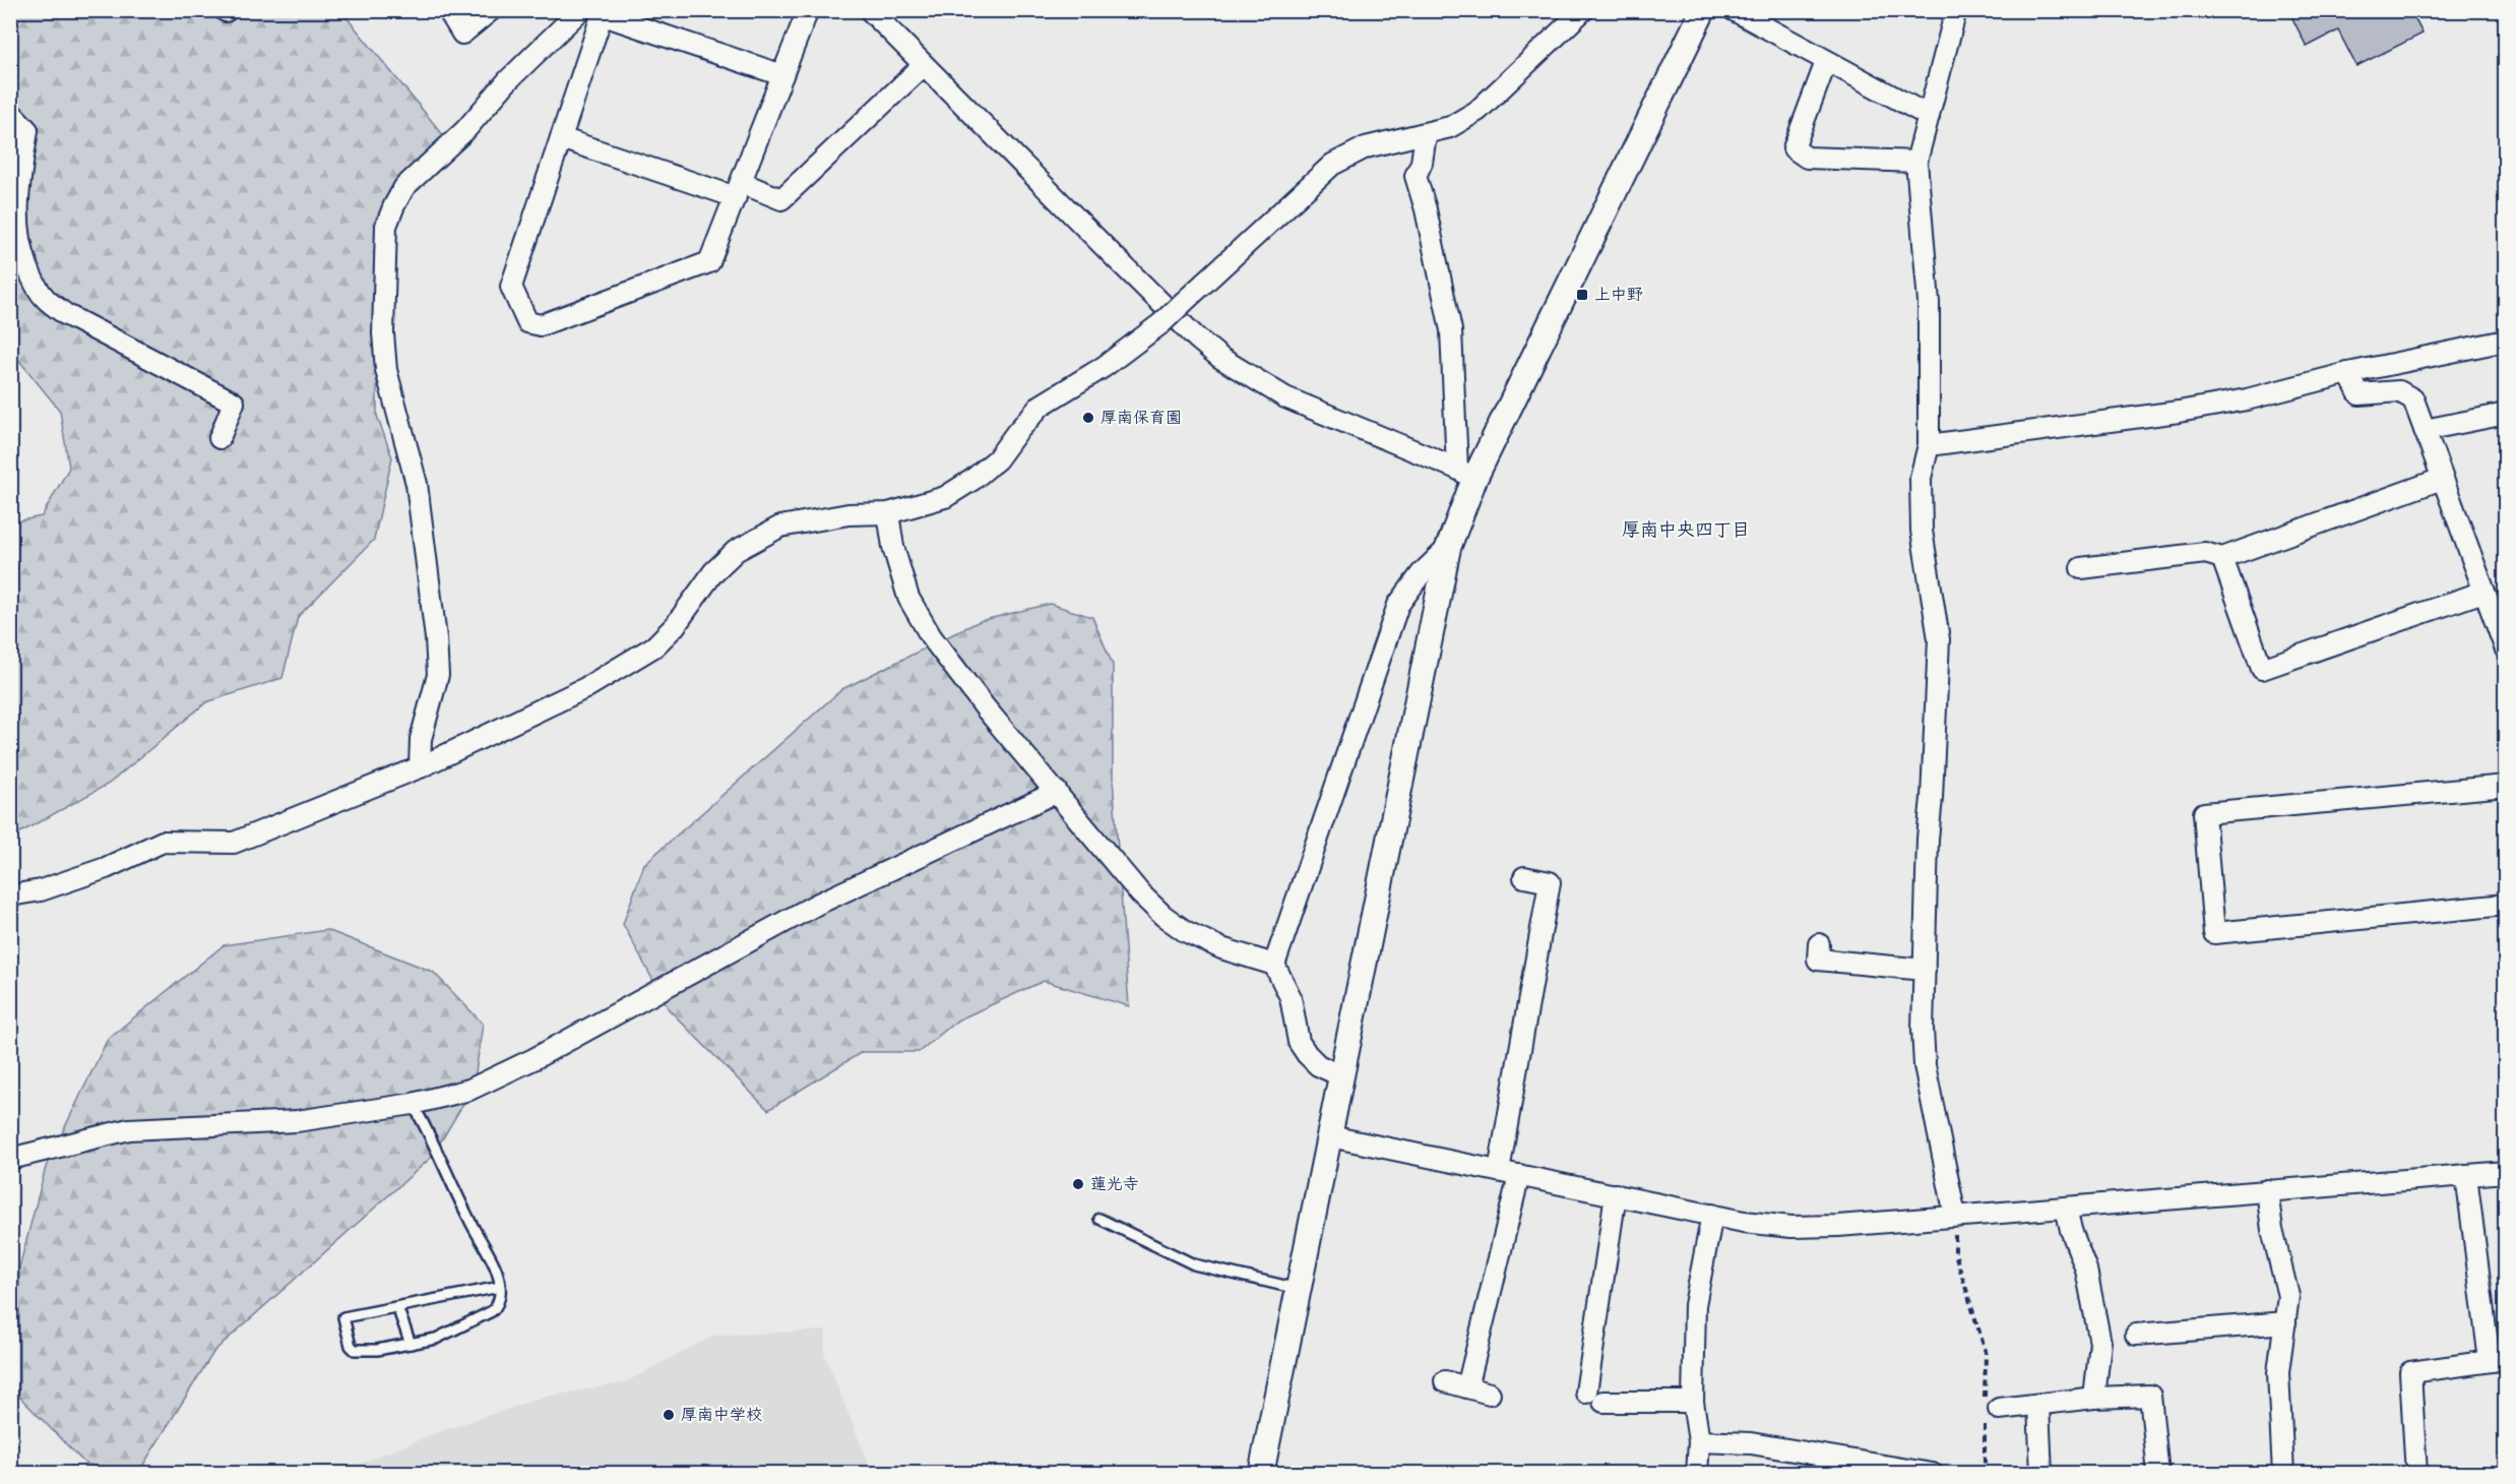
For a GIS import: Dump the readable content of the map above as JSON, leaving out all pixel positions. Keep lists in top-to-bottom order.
{
  "districts": ["厚南中央四丁目"],
  "places": {
    "transit": ["上中野"],
    "other": ["厚南保育園", "蓮光寺", "厚南中学校"]
  }
}
